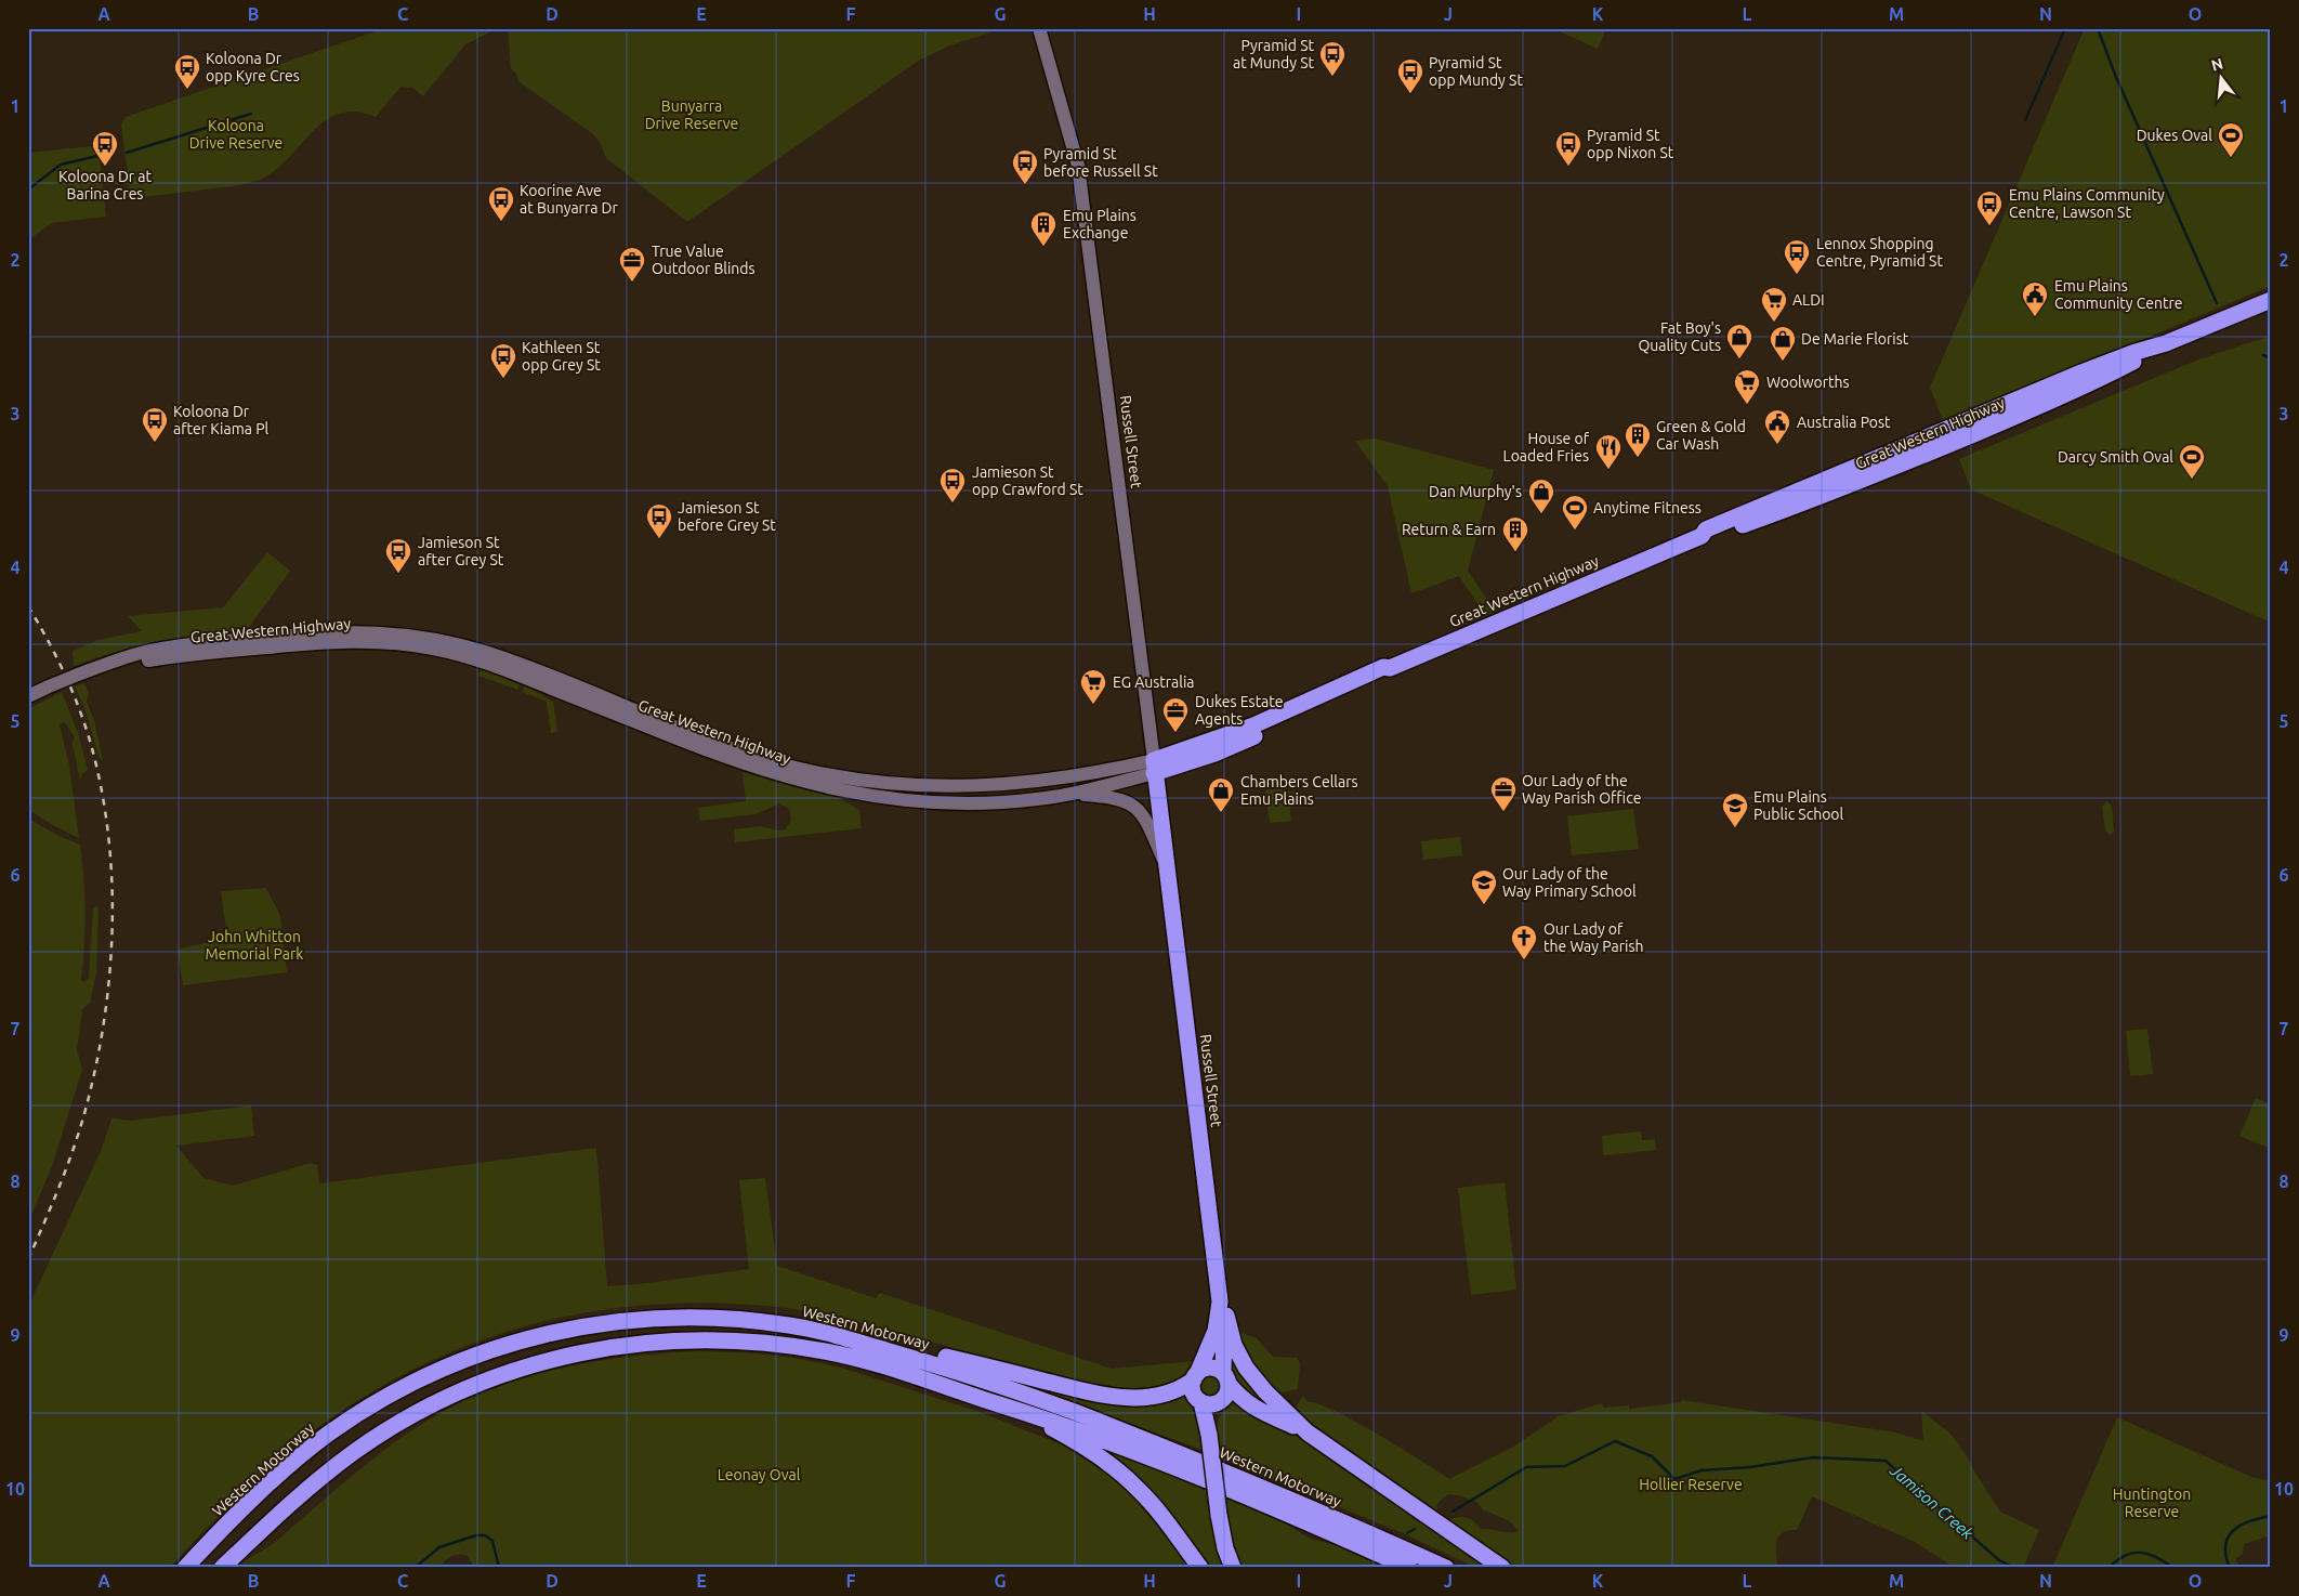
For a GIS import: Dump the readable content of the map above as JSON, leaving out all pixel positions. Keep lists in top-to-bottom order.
{
  "streets": {
    "highway": ["Great Western Highway", "Russell Street", "Western Motorway"]
  },
  "crossings": [
    ["Great Western Highway", "Russell Street"]
  ],
  "water": ["Jamison Creek"],
  "parks": [
    "Bunyarra Drive Reserve",
    "Koloona Drive Reserve",
    "John Whitton Memorial Park",
    "Leonay Oval",
    "Hollier Reserve",
    "Huntington Reserve"
  ],
  "places": {
    "bus stop": [
      "Pyramid St at Mundy St",
      "Koloona Dr opp Kyre Cres",
      "Pyramid St opp Mundy St",
      "Koloona Dr at Barina Cres",
      "Pyramid St opp Nixon St",
      "Pyramid St before Russell St",
      "Koorine Ave at Bunyarra Dr",
      "Emu Plains Community Centre, Lawson St",
      "Lennox Shopping Centre, Pyramid St",
      "Kathleen St opp Grey St",
      "Koloona Dr after Kiama Pl",
      "Jamieson St opp Crawford St",
      "Jamieson St before Grey St",
      "Jamieson St after Grey St"
    ],
    "sports": ["Dukes Oval", "Darcy Smith Oval", "Anytime Fitness"],
    "building": ["Emu Plains Exchange", "Green & Gold Car Wash", "Return & Earn"],
    "office": ["True Value Outdoor Blinds", "Dukes Estate Agents", "Our Lady of the Way Parish Office"],
    "public building": ["Emu Plains Community Centre", "Australia Post"],
    "supermarket": ["ALDI", "Woolworths", "EG Australia"],
    "shop": [
      "Fat Boy's Quality Cuts",
      "De Marie Florist",
      "Dan Murphy's",
      "Chambers Cellars Emu Plains"
    ],
    "restaurant": ["House of Loaded Fries"],
    "school or university": ["Emu Plains Public School", "Our Lady of the Way Primary School"],
    "church": ["Our Lady of the Way Parish"]
  },
  "north": "top",
  "grid": {
    "columns": [
      "A",
      "B",
      "C",
      "D",
      "E",
      "F",
      "G",
      "H",
      "I",
      "J",
      "K",
      "L",
      "M",
      "N",
      "O"
    ],
    "rows": [
      "1",
      "2",
      "3",
      "4",
      "5",
      "6",
      "7",
      "8",
      "9",
      "10"
    ]
  }
}
